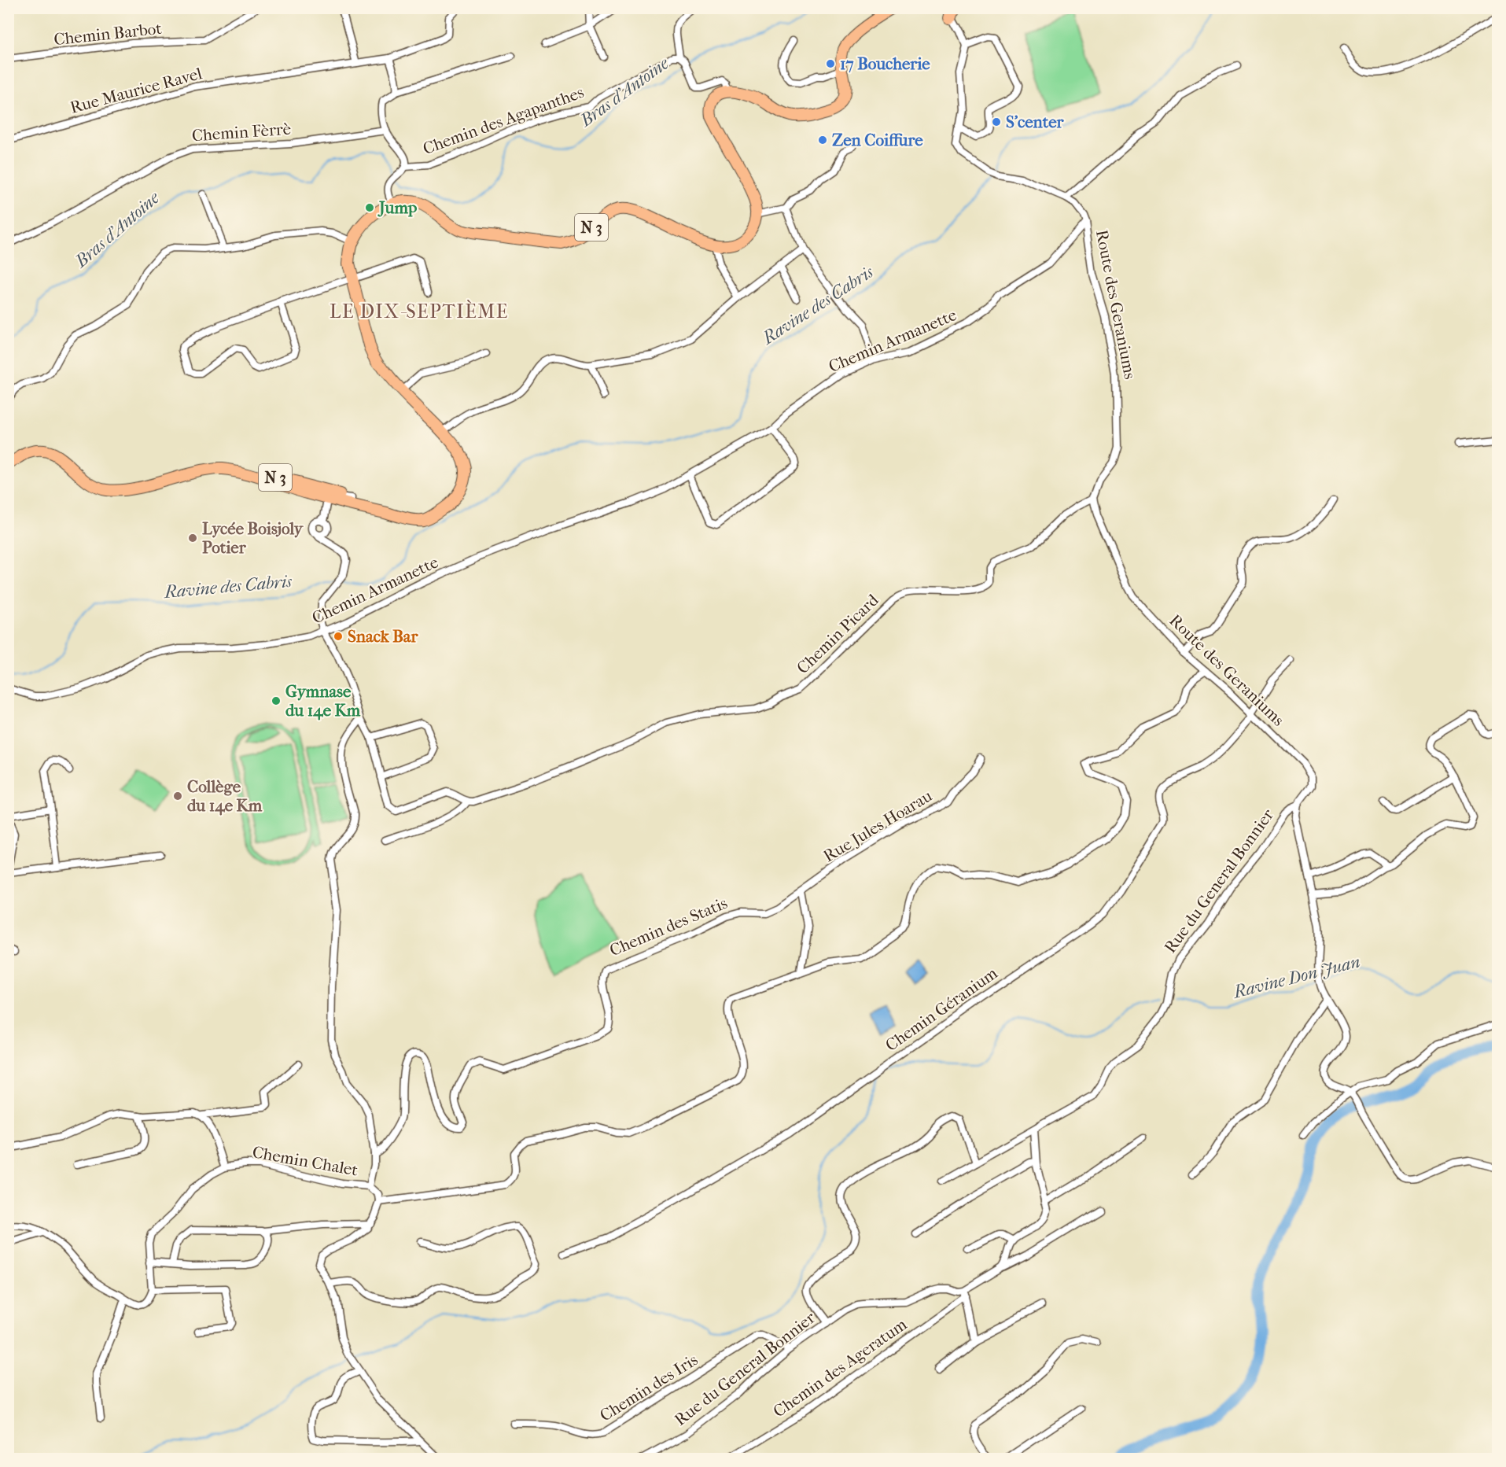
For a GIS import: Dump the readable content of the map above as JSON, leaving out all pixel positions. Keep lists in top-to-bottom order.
{
  "streets": {
    "main road": ["N 3"],
    "street": [
      "Chemin Barbot",
      "Rue Maurice Ravel",
      "Chemin des Agapanthes",
      "Chemin Fèrrè",
      "Route des Geraniums",
      "Chemin Armanette",
      "Chemin Picard",
      "Rue Jules Hoarau",
      "Rue du General Bonnier",
      "Chemin des Statis",
      "Chemin Géranium",
      "Chemin Chalet",
      "Chemin des Ageratum",
      "Chemin des Iris"
    ]
  },
  "crossings": [
    ["Route des Geraniums", "Chemin Armanette"],
    ["Route des Geraniums", "Chemin Picard"],
    ["Route des Geraniums", "Rue du General Bonnier"],
    ["Route des Geraniums", "Chemin Géranium"],
    ["Rue Jules Hoarau", "Chemin des Statis"],
    ["Rue du General Bonnier", "Chemin des Iris"]
  ],
  "districts": ["LE DIX-SEPTIÈME"],
  "water": ["Bras d'Antoine", "Ravine des Cabris", "Ravine Don Juan"],
  "places": [
    "17 Boucherie",
    "S'center",
    "Zen Coiffure",
    "Jump",
    "Lycée Boisjoly Potier",
    "Snack Bar",
    "Gymnase du 14e Km",
    "Collège du 14e Km"
  ]
}
